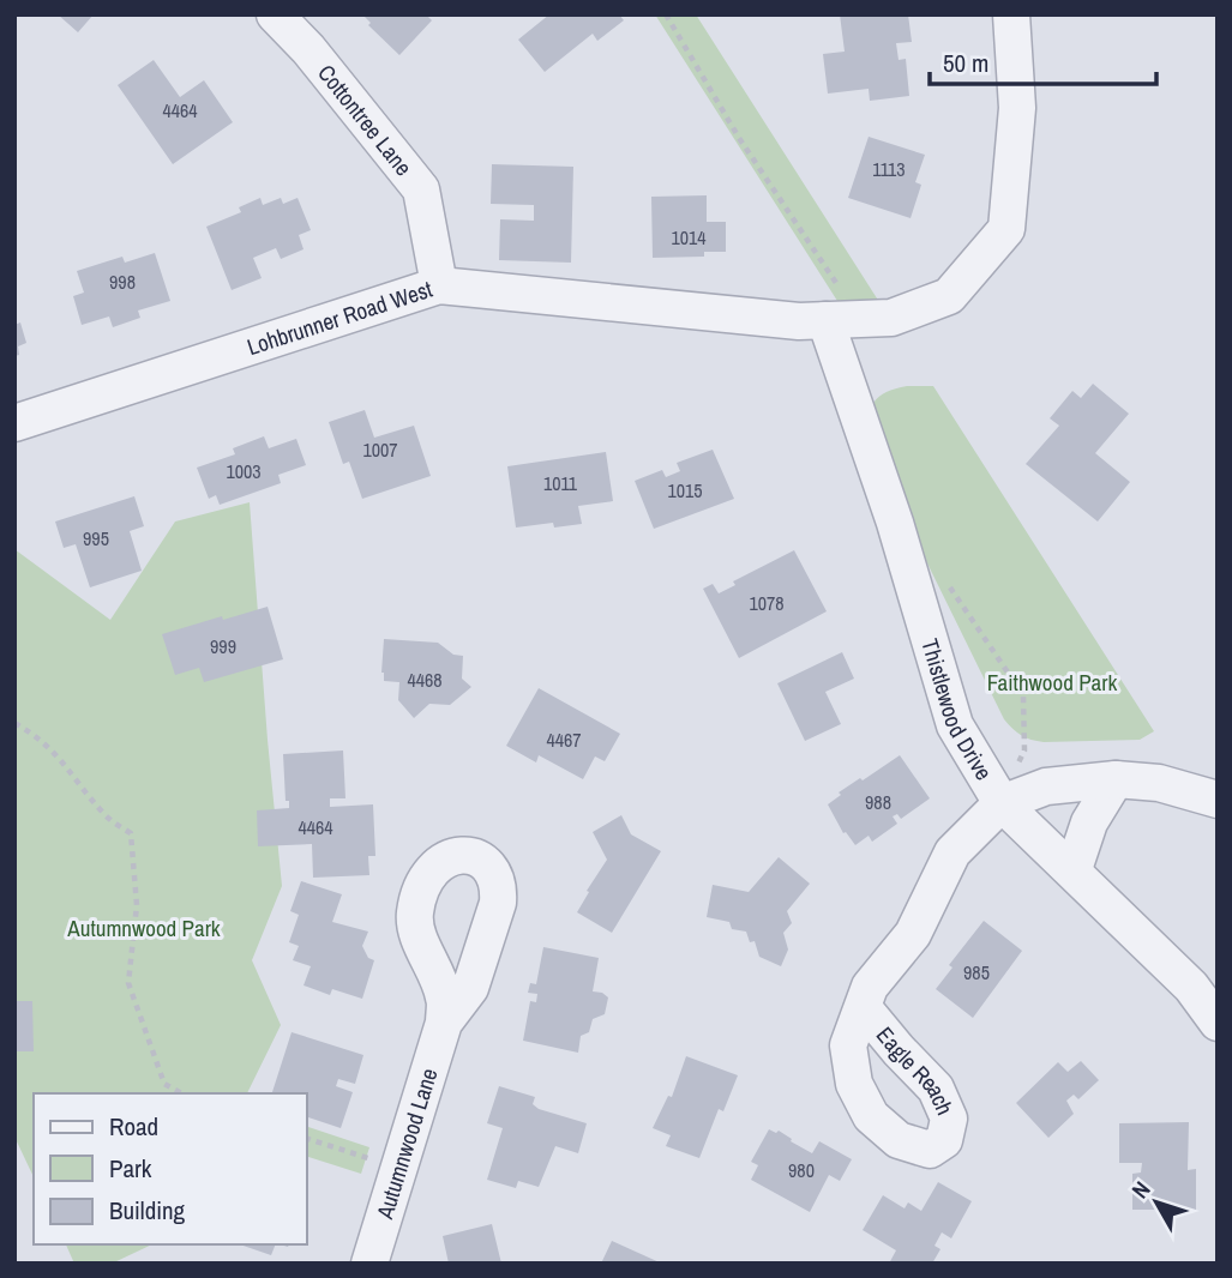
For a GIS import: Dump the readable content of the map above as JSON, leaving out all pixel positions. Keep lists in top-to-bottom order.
{
  "streets": {
    "street": [
      "Cottontree Lane",
      "Lohbrunner Road West",
      "Thistlewood Drive",
      "Eagle Reach",
      "Autumnwood Lane"
    ]
  },
  "crossings": [
    ["Cottontree Lane", "Lohbrunner Road West"],
    ["Lohbrunner Road West", "Thistlewood Drive"],
    ["Thistlewood Drive", "Eagle Reach"]
  ],
  "parks": ["Faithwood Park", "Autumnwood Park"],
  "house_numbers": [
    "4464",
    "1113",
    "1014",
    "998",
    "1007",
    "1003",
    "1011",
    "1015",
    "995",
    "1078",
    "999",
    "4468",
    "4467",
    "988",
    "4464",
    "985",
    "980"
  ],
  "legend": ["Road", "Park", "Building"],
  "scale_bar": "50 m",
  "north": "top left"
}
